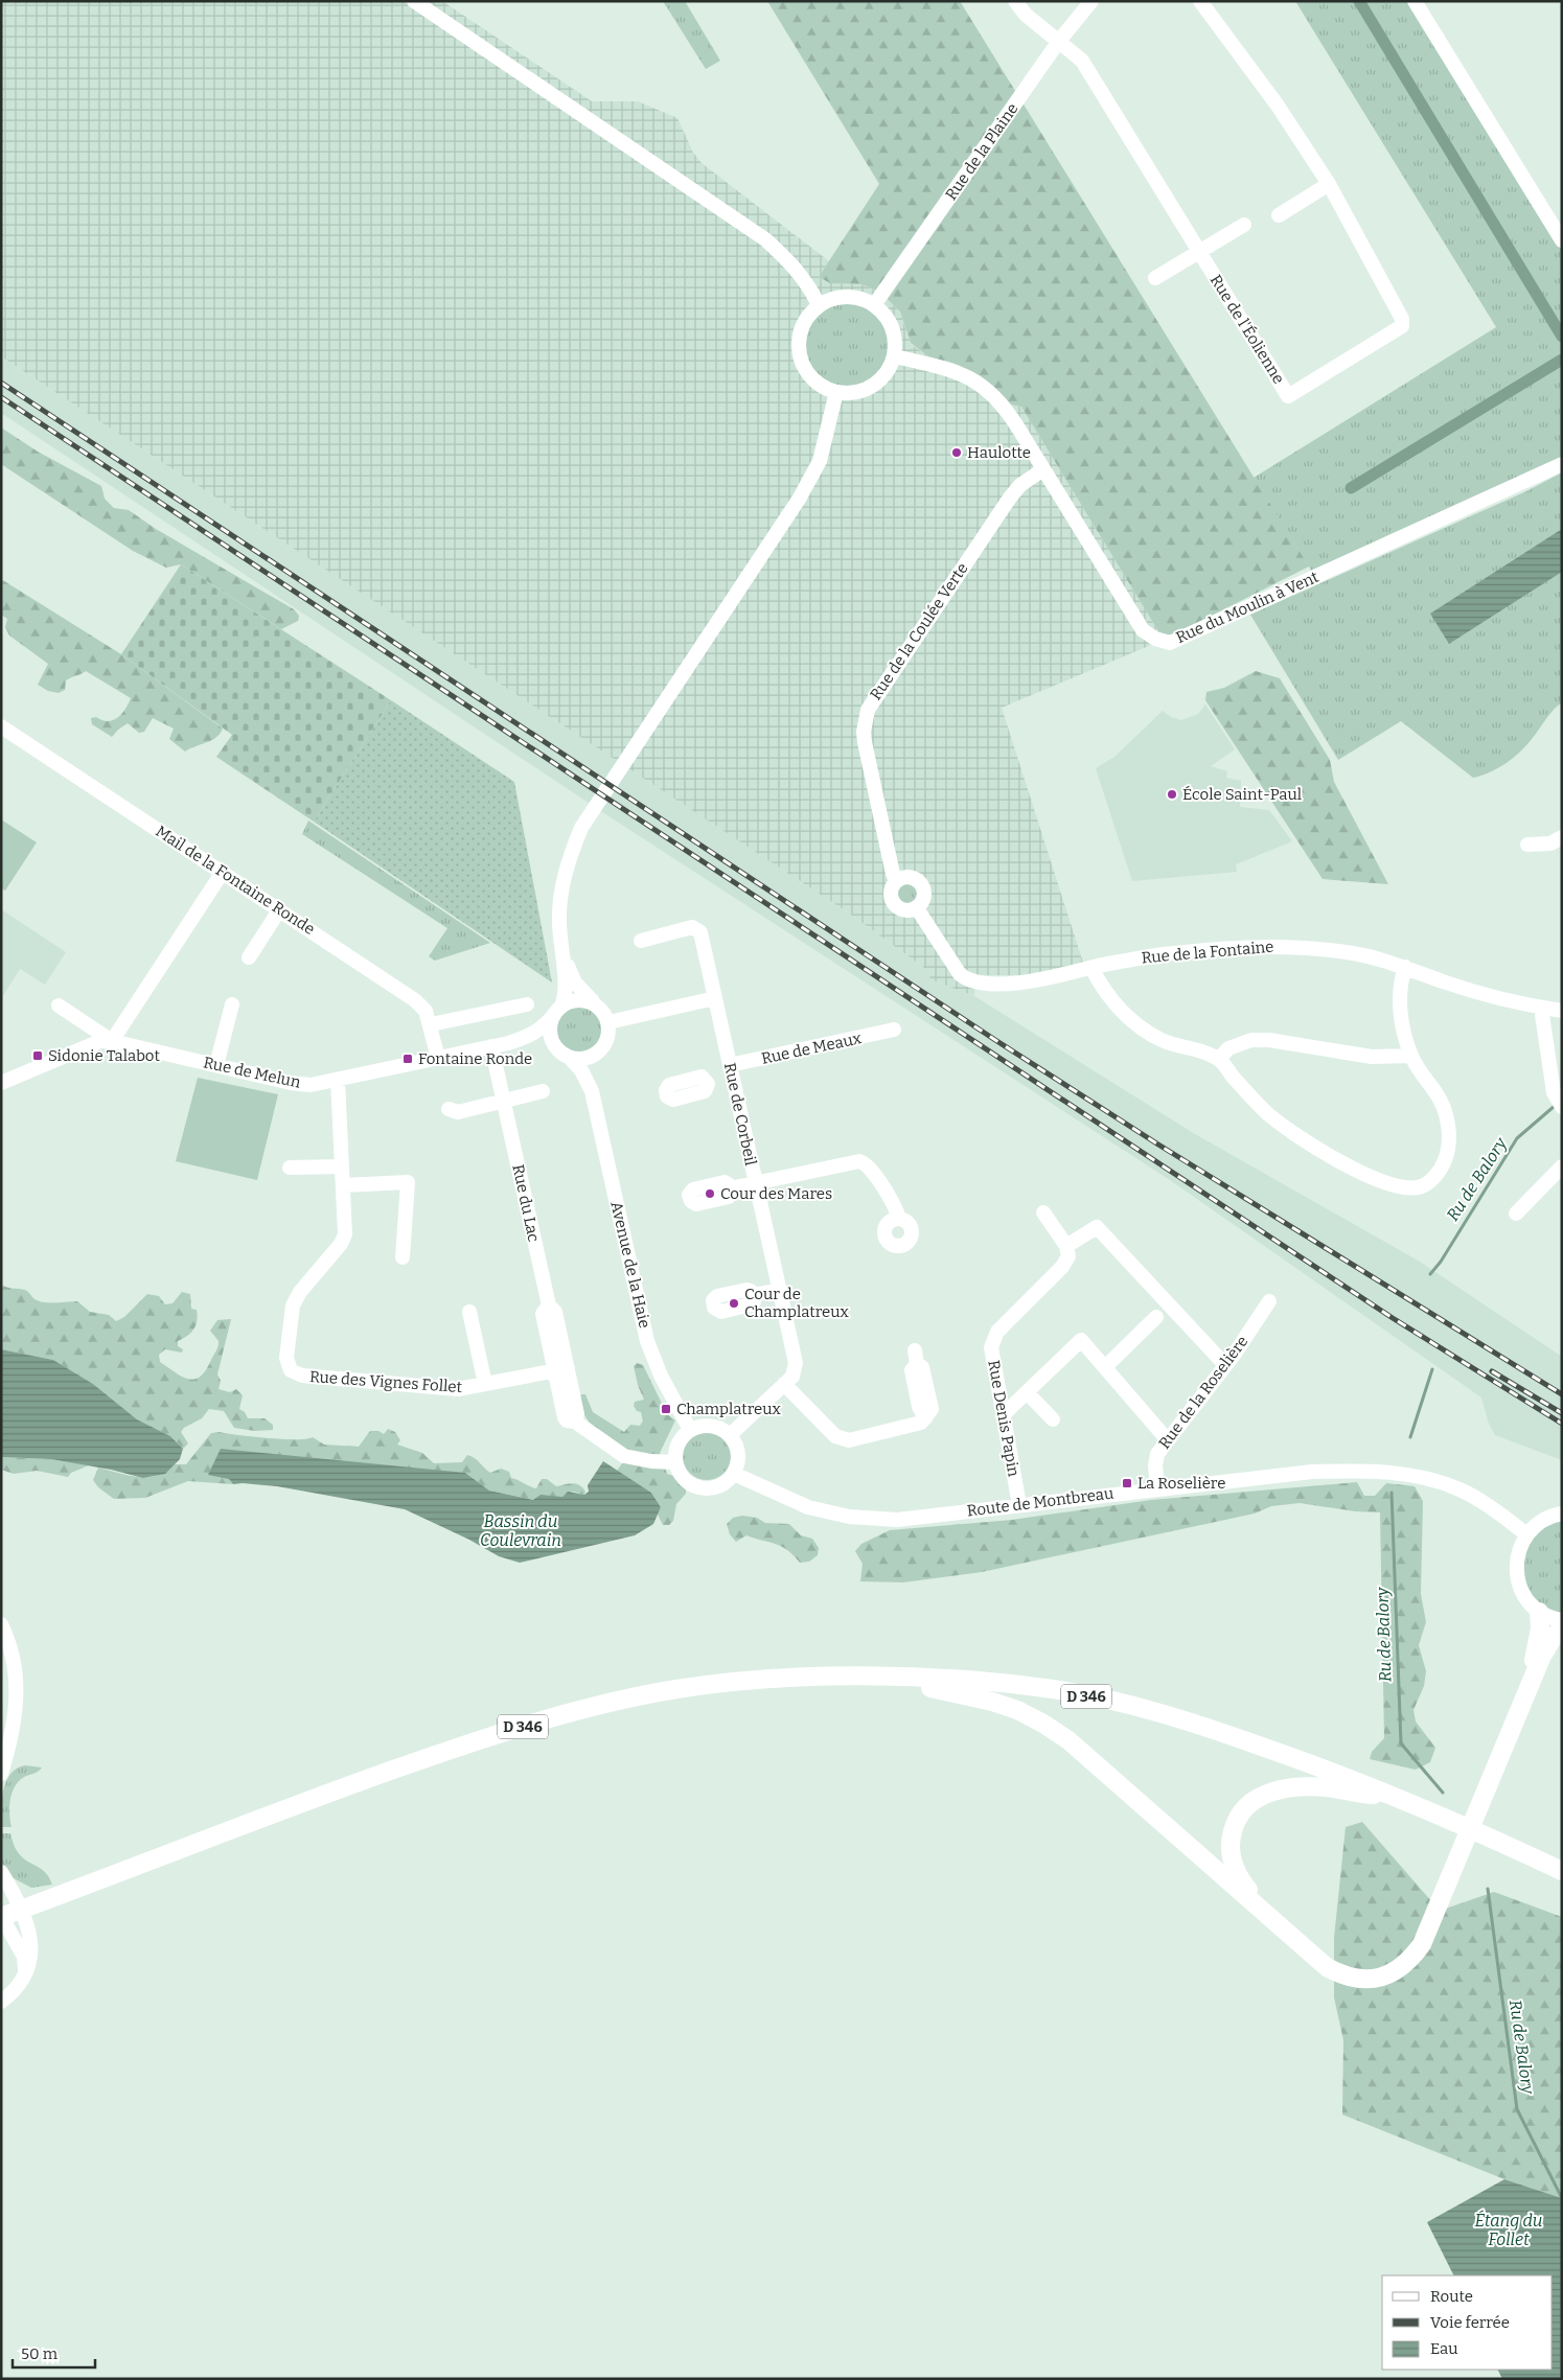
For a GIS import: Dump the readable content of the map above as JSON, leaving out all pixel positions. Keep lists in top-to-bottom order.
{
  "streets": {
    "main road": ["D 346"],
    "street": [
      "Rue de la Plaine",
      "Rue de l'Éolienne",
      "Rue du Moulin à Vent",
      "Rue de la Coulée Verte",
      "Mail de la Fontaine Ronde",
      "Rue de la Fontaine",
      "Rue de Meaux",
      "Rue de Melun",
      "Rue de Corbeil",
      "Rue du Lac",
      "Avenue de la Haie",
      "Rue des Vignes Follet",
      "Rue de la Roselière",
      "Rue Denis Papin",
      "Route de Montbreau"
    ]
  },
  "crossings": [
    ["Rue de la Plaine", "Rue de l'Éolienne"],
    ["Rue de la Plaine", "Rue du Moulin à Vent"],
    ["Rue du Moulin à Vent", "Rue de la Coulée Verte"],
    ["Rue de la Coulée Verte", "Rue de la Fontaine"],
    ["Mail de la Fontaine Ronde", "Rue de Melun"],
    ["Rue de Meaux", "Rue de Corbeil"],
    ["Rue de Melun", "Rue du Lac"],
    ["Rue de Melun", "Avenue de la Haie"],
    ["Rue de Melun", "Rue des Vignes Follet"],
    ["Rue de Corbeil", "Rue du Lac"],
    ["Rue de Corbeil", "Avenue de la Haie"],
    ["Rue de Corbeil", "Route de Montbreau"],
    ["Rue du Lac", "Avenue de la Haie"],
    ["Rue du Lac", "Rue des Vignes Follet"],
    ["Rue du Lac", "Route de Montbreau"],
    ["Avenue de la Haie", "Route de Montbreau"],
    ["Rue de la Roselière", "Route de Montbreau"],
    ["Rue Denis Papin", "Route de Montbreau"]
  ],
  "water": ["Ru de Balory", "Bassin du Coulevrain", "Étang du Follet"],
  "places": {
    "other": [
      "Haulotte",
      "École Saint-Paul",
      "Cour des Mares",
      "Cour de Champlatreux"
    ],
    "transit": [
      "Sidonie Talabot",
      "Fontaine Ronde",
      "Champlatreux",
      "La Roselière"
    ]
  },
  "legend": ["Route", "Voie ferrée", "Eau"],
  "scale_bar": "50 m"
}
